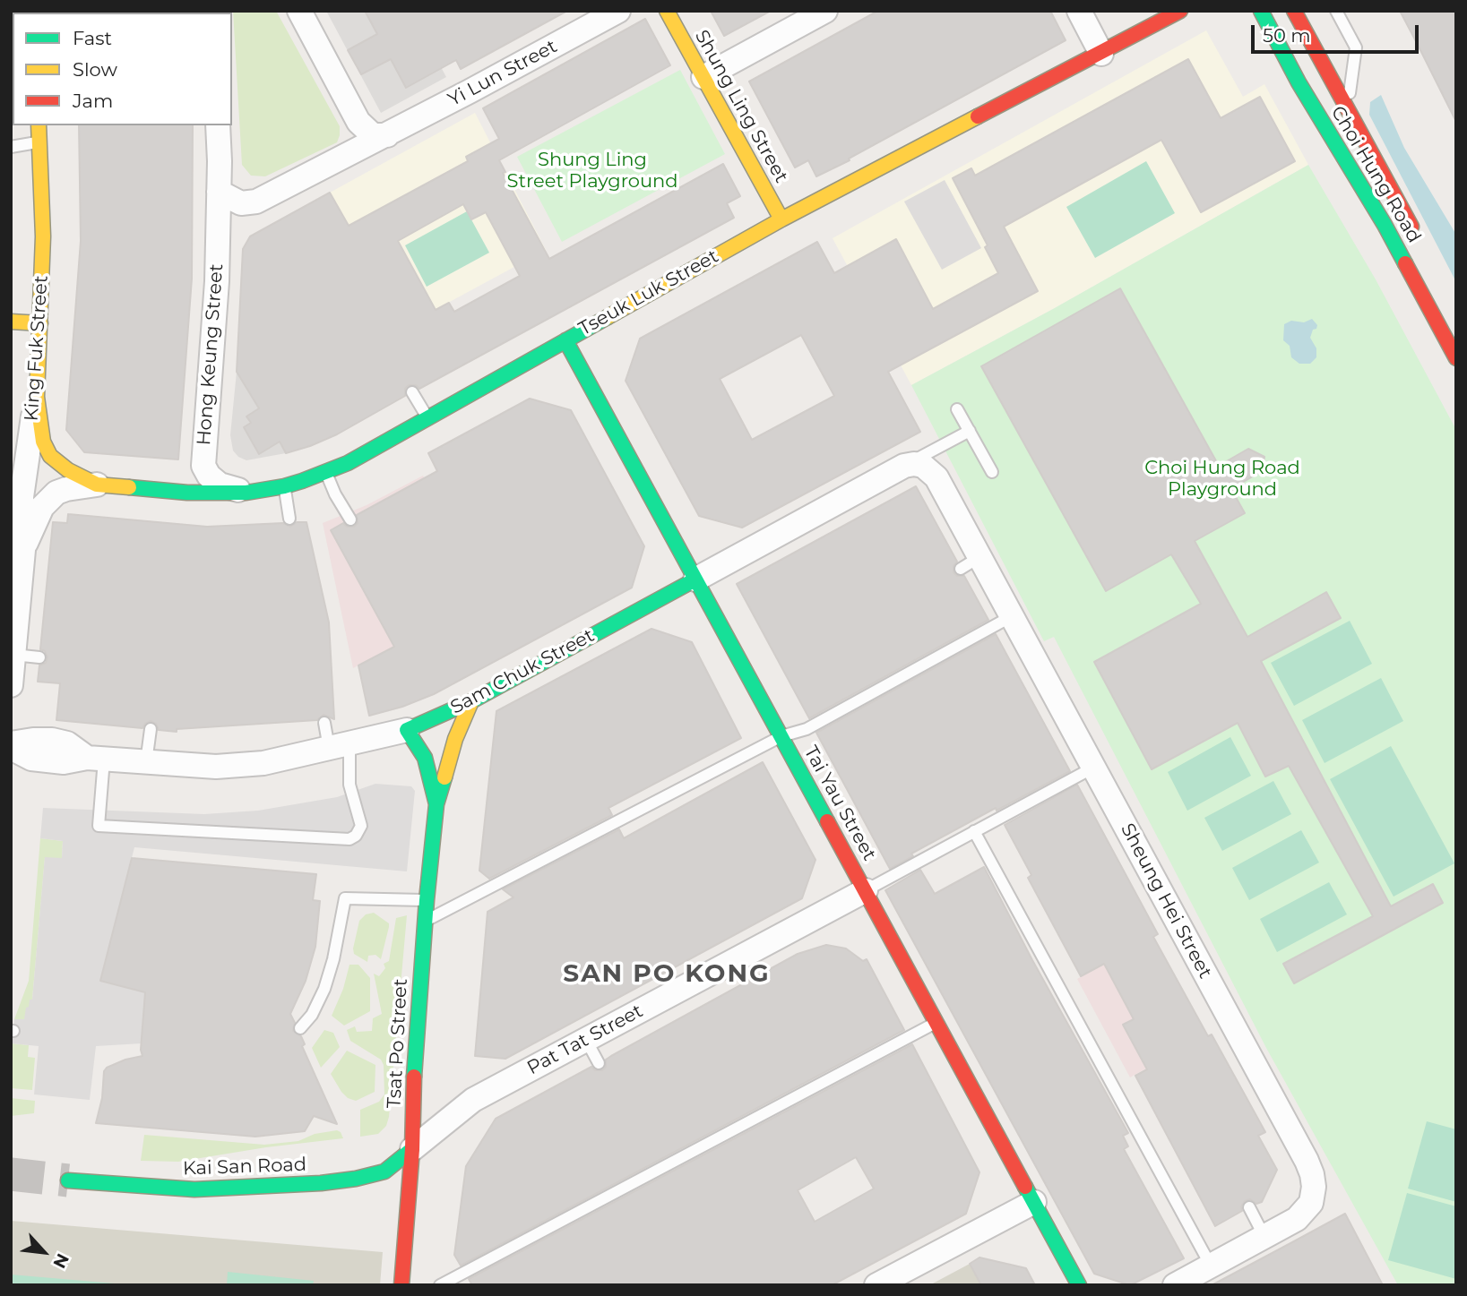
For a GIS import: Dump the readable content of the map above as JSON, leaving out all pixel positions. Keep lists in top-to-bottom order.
{
  "streets": {
    "street": [
      "Yi Lun Street",
      "Shung Ling Street",
      "Choi Hung Road",
      "Tseuk Luk Street",
      "King Fuk Street",
      "Hong Keung Street",
      "Sam Chuk Street",
      "Tai Yau Street",
      "Sheung Hei Street",
      "Pat Tat Street",
      "Tsat Po Street",
      "Kai San Road"
    ]
  },
  "crossings": [
    ["Shung Ling Street", "Tseuk Luk Street"],
    ["Tseuk Luk Street", "King Fuk Street"],
    ["Tseuk Luk Street", "Hong Keung Street"],
    ["Tseuk Luk Street", "Tai Yau Street"],
    ["Sam Chuk Street", "Tai Yau Street"],
    ["Sam Chuk Street", "Sheung Hei Street"],
    ["Sam Chuk Street", "Tsat Po Street"],
    ["Tai Yau Street", "Pat Tat Street"],
    ["Pat Tat Street", "Tsat Po Street"],
    ["Pat Tat Street", "Kai San Road"],
    ["Tsat Po Street", "Kai San Road"]
  ],
  "districts": ["SAN PO KONG"],
  "parks": ["Shung Ling Street Playground", "Choi Hung Road Playground"],
  "legend": ["Fast", "Slow", "Jam"],
  "scale_bar": "50 m",
  "north": "bottom right"
}
